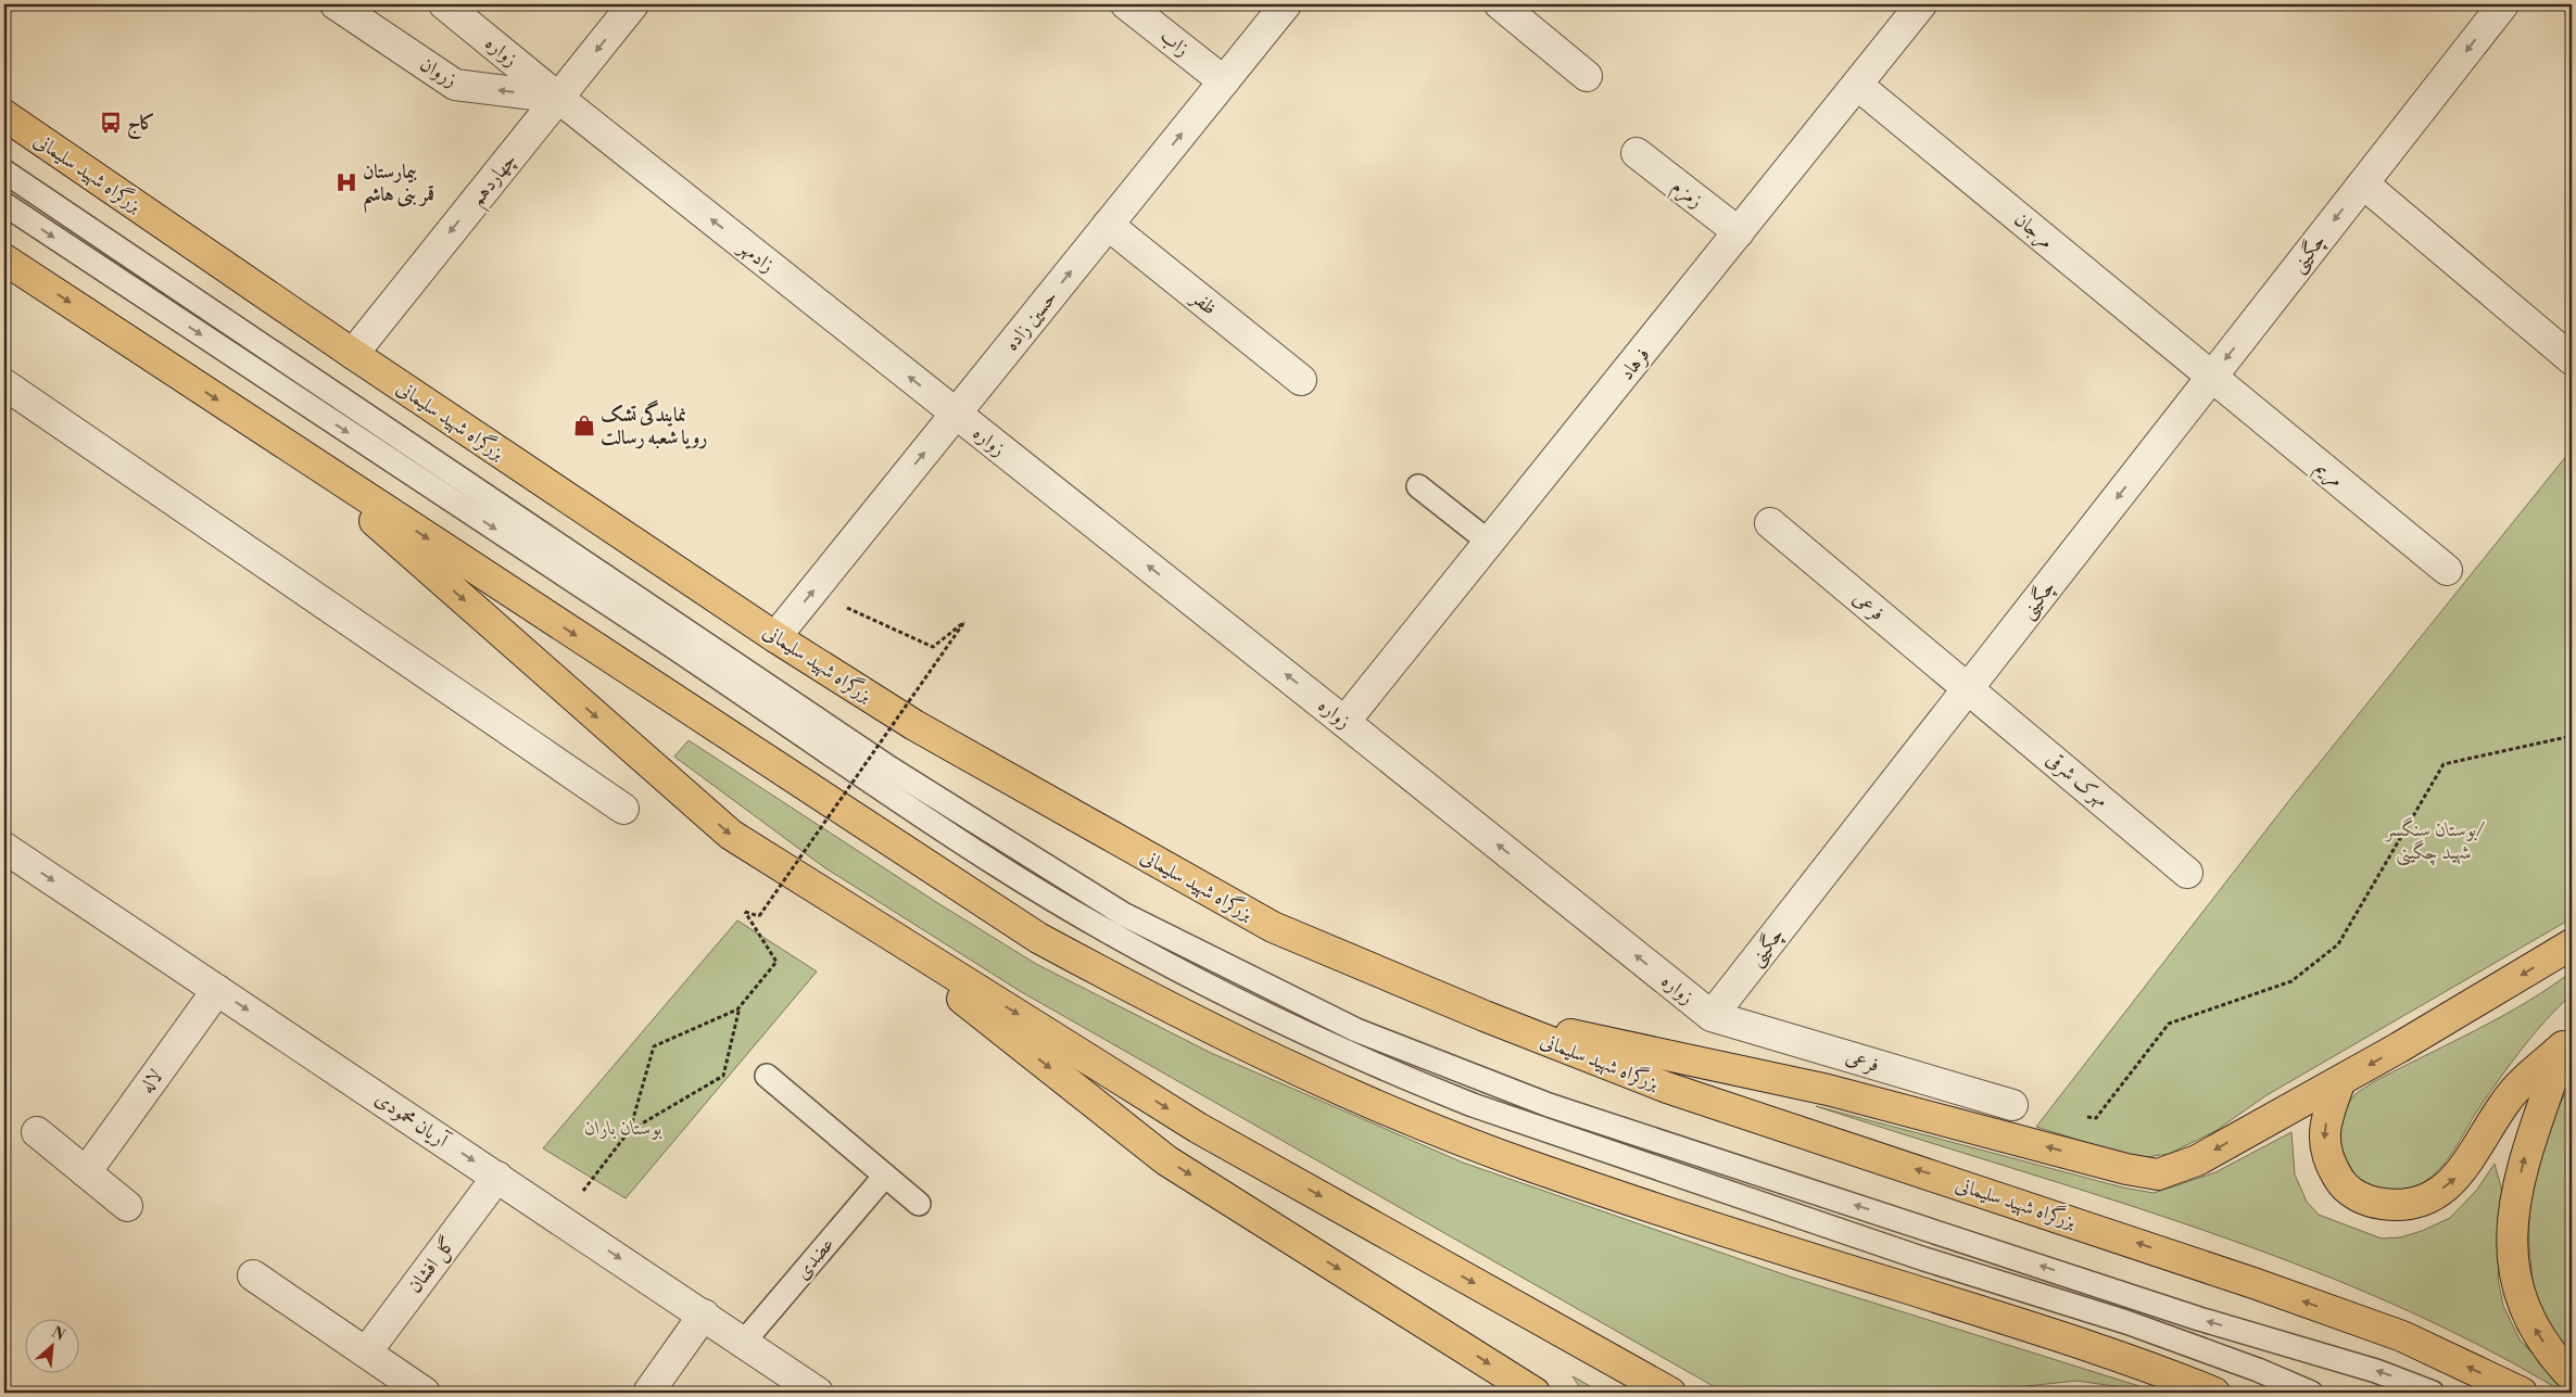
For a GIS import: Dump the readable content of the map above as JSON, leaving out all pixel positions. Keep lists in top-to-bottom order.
{
  "streets": {
    "highway": ["بزرگراه شهید سلیمانی"],
    "street": [
      "زاب",
      "زواره",
      "زروان",
      "چهاردهم",
      "زمزم",
      "مرجان",
      "چگینی",
      "زادمهر",
      "ظفر",
      "حسین زاده",
      "فرهاد",
      "مریم",
      "فرعی",
      "مهرک شرقی",
      "لاله",
      "آریان محمودی",
      "گل افشان"
    ],
    "lane": ["عضدی"]
  },
  "crossings": [
    ["زاب", "حسین زاده"],
    ["زواره", "زروان"],
    ["زواره", "چهاردهم"],
    ["زواره", "چگینی"],
    ["زواره", "زادمهر"],
    ["زواره", "حسین زاده"],
    ["زواره", "فرهاد"],
    ["زواره", "فرعی"],
    ["زروان", "چهاردهم"],
    ["زروان", "زادمهر"],
    ["بزرگراه شهید سلیمانی", "چهاردهم"],
    ["بزرگراه شهید سلیمانی", "حسین زاده"],
    ["چهاردهم", "زادمهر"],
    ["زمزم", "فرهاد"],
    ["مرجان", "چگینی"],
    ["مرجان", "فرهاد"],
    ["مرجان", "مریم"],
    ["چگینی", "مریم"],
    ["چگینی", "فرعی"],
    ["چگینی", "مهرک شرقی"],
    ["زادمهر", "حسین زاده"],
    ["ظفر", "حسین زاده"],
    ["فرعی", "مهرک شرقی"],
    ["لاله", "آریان محمودی"],
    ["آریان محمودی", "عضدی"],
    ["آریان محمودی", "گل افشان"]
  ],
  "one_way": [
    "زواره",
    "زروان",
    "چهاردهم",
    "چگینی",
    "زادمهر",
    "حسین زاده"
  ],
  "parks": ["بوستان سنگسر/ شهید چگینی", "بوستان باران"],
  "places": {
    "bus stop": ["کاج"],
    "hospital": ["بیمارستان قمر بنی هاشم"],
    "shop": ["نمایندگی تشک رویا شعبه رسالت"]
  },
  "north": "top right"
}
